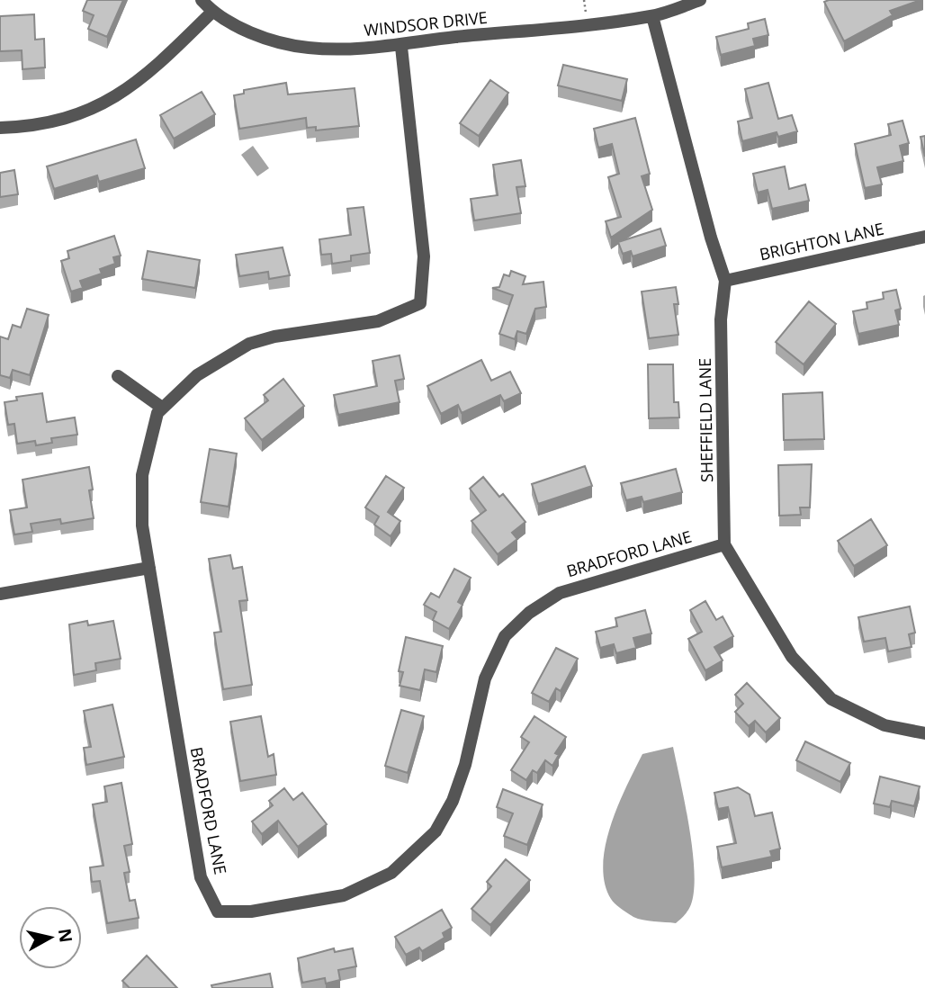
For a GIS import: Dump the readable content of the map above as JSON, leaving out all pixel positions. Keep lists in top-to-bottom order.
{
  "streets": {
    "street": [
      "WINDSOR DRIVE",
      "BRIGHTON LANE",
      "SHEFFIELD LANE",
      "BRADFORD LANE"
    ]
  },
  "crossings": [
    ["WINDSOR DRIVE", "SHEFFIELD LANE"],
    ["WINDSOR DRIVE", "BRADFORD LANE"],
    ["BRIGHTON LANE", "SHEFFIELD LANE"],
    ["SHEFFIELD LANE", "BRADFORD LANE"]
  ],
  "north": "right"
}
